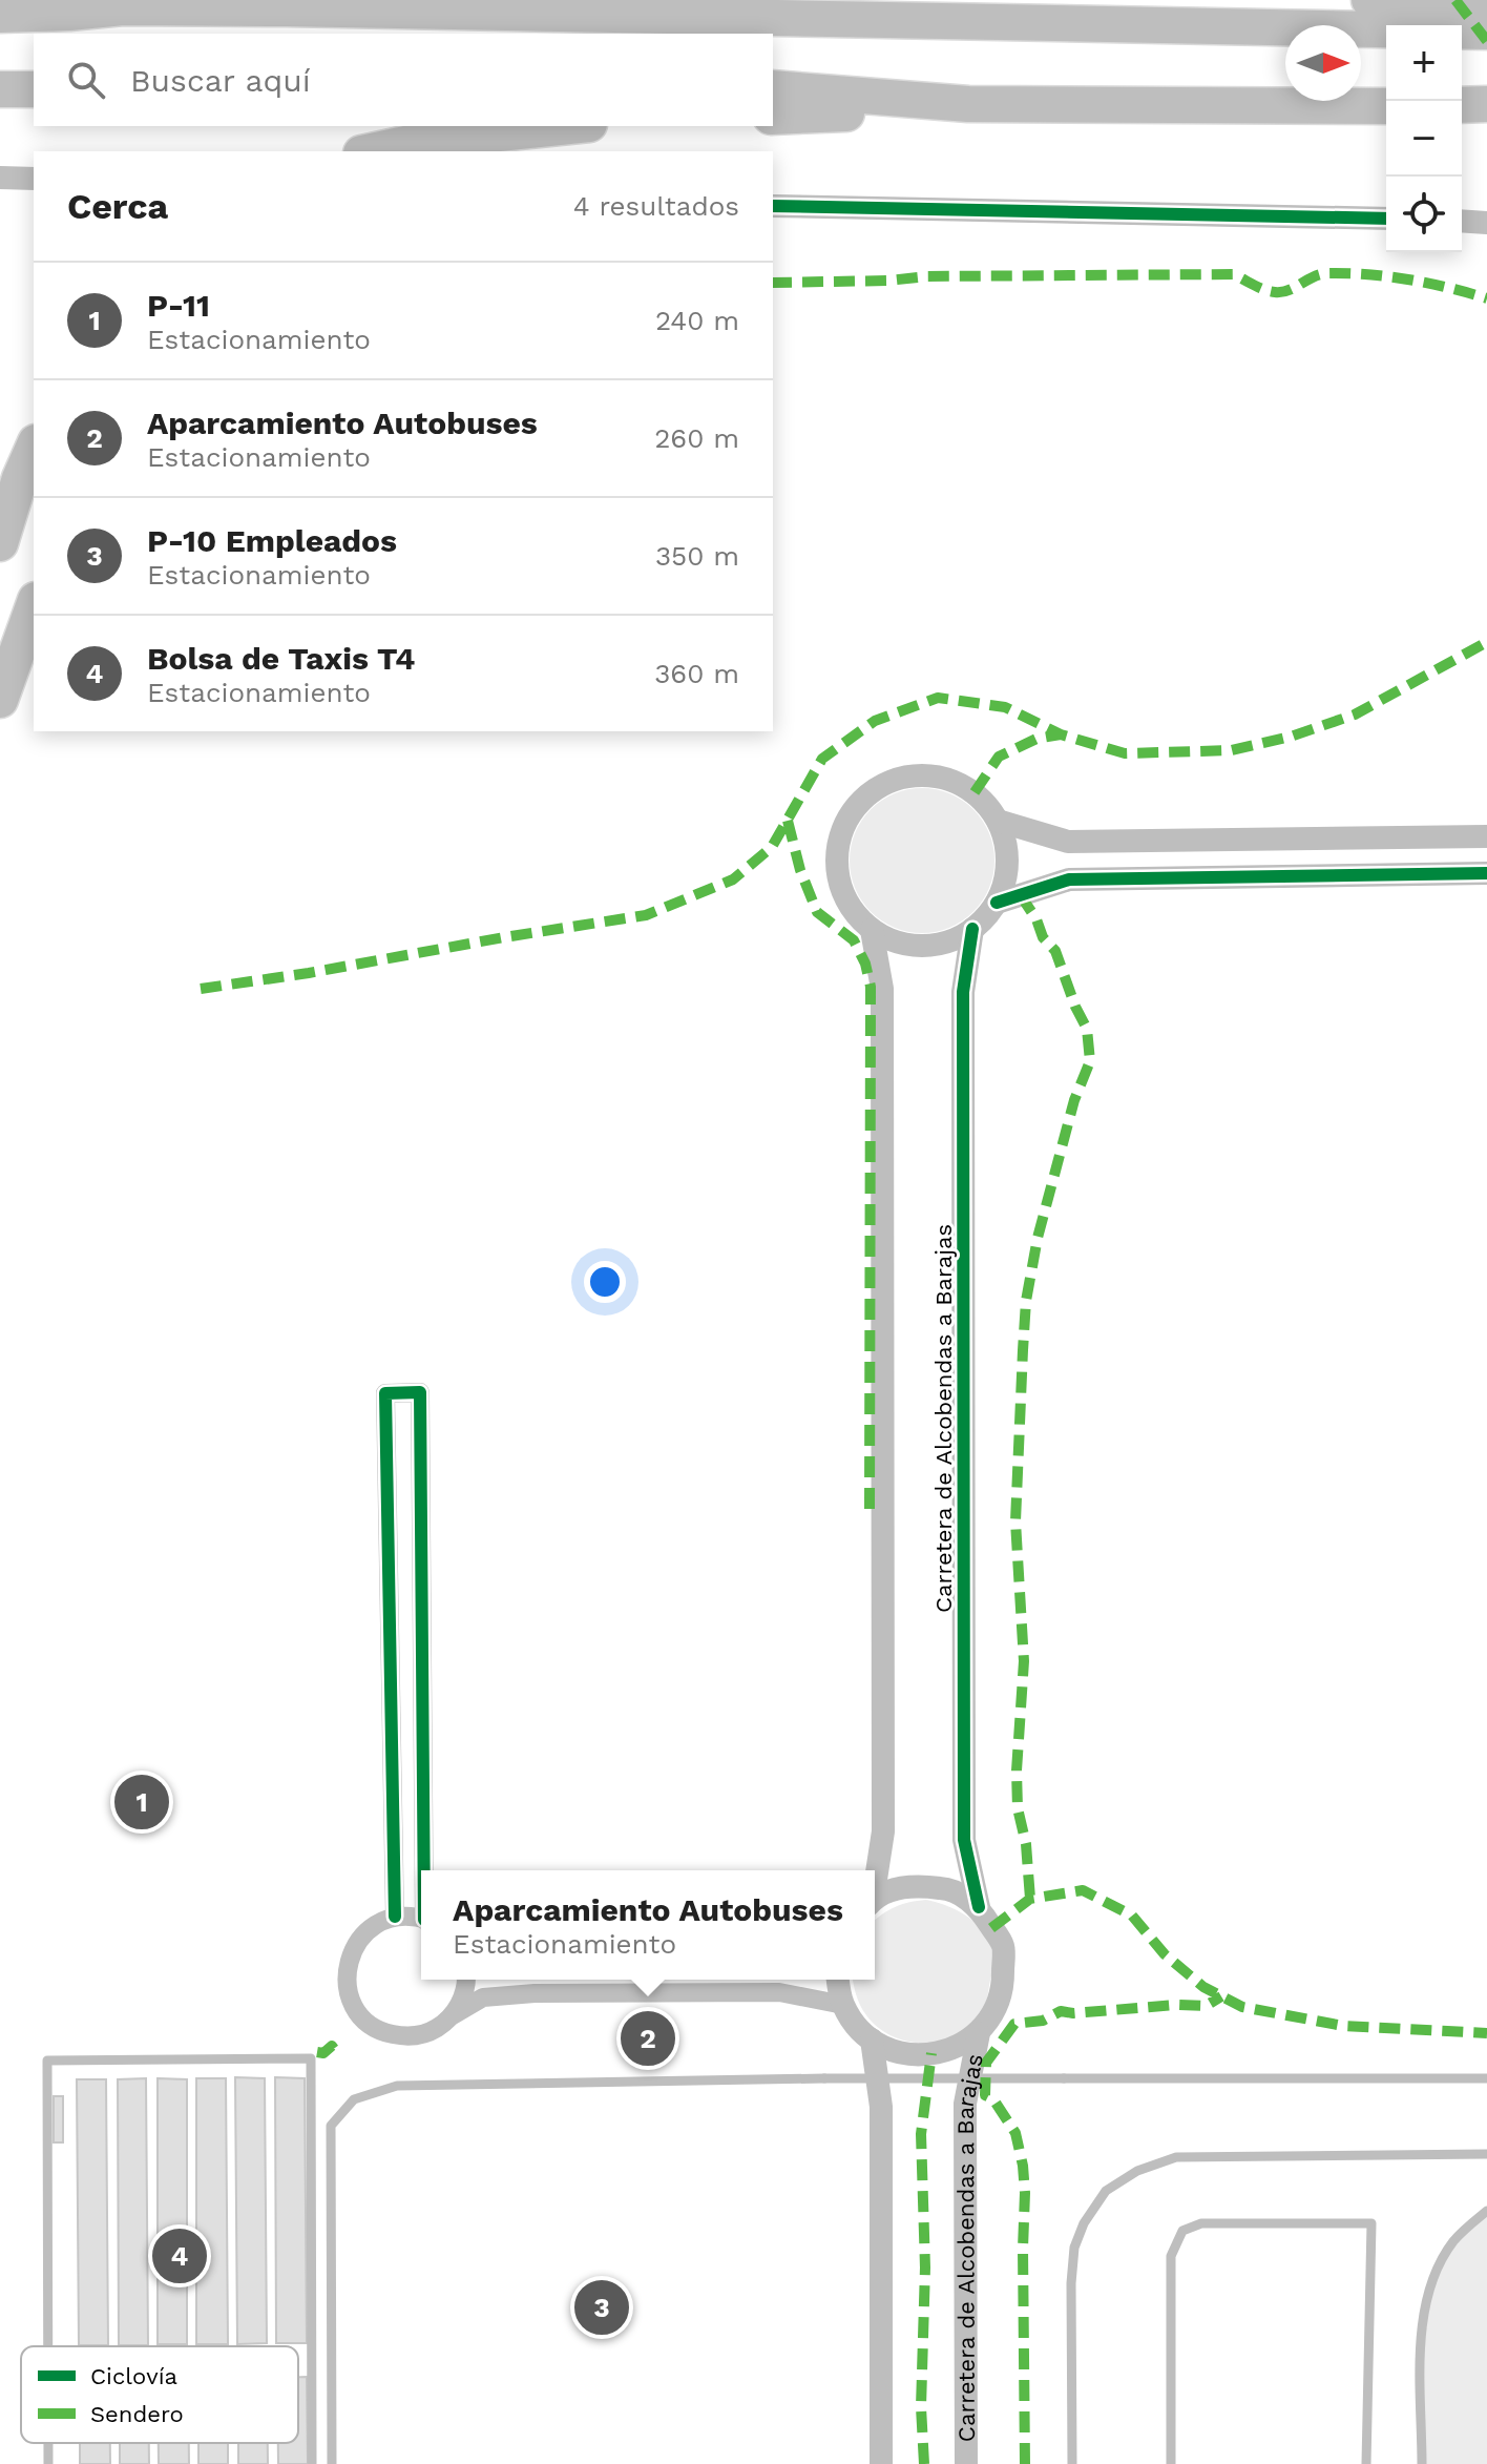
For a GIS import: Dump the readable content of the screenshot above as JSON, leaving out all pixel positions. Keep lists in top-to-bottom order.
{
  "streets": {
    "street": ["Carretera de Alcobendas a Barajas"]
  },
  "legend": ["Ciclovía", "Sendero"],
  "north": "right",
  "page": {
    "map_buttons": ["+", "−"],
    "search": "Buscar aquí",
    "heading": ["Cerca", "4 resultados"],
    "list": [
      {
        "mark": "1",
        "name": "P-11",
        "note": "Estacionamiento",
        "value": "240 m"
      },
      {
        "mark": "2",
        "name": "Aparcamiento Autobuses",
        "note": "Estacionamiento",
        "value": "260 m"
      },
      {
        "mark": "3",
        "name": "P-10 Empleados",
        "note": "Estacionamiento",
        "value": "350 m"
      },
      {
        "mark": "4",
        "name": "Bolsa de Taxis T4",
        "note": "Estacionamiento",
        "value": "360 m"
      }
    ],
    "pins": [
      "1",
      "2",
      "4",
      "3"
    ],
    "popup": ["Aparcamiento Autobuses", "Estacionamiento"]
  }
}
